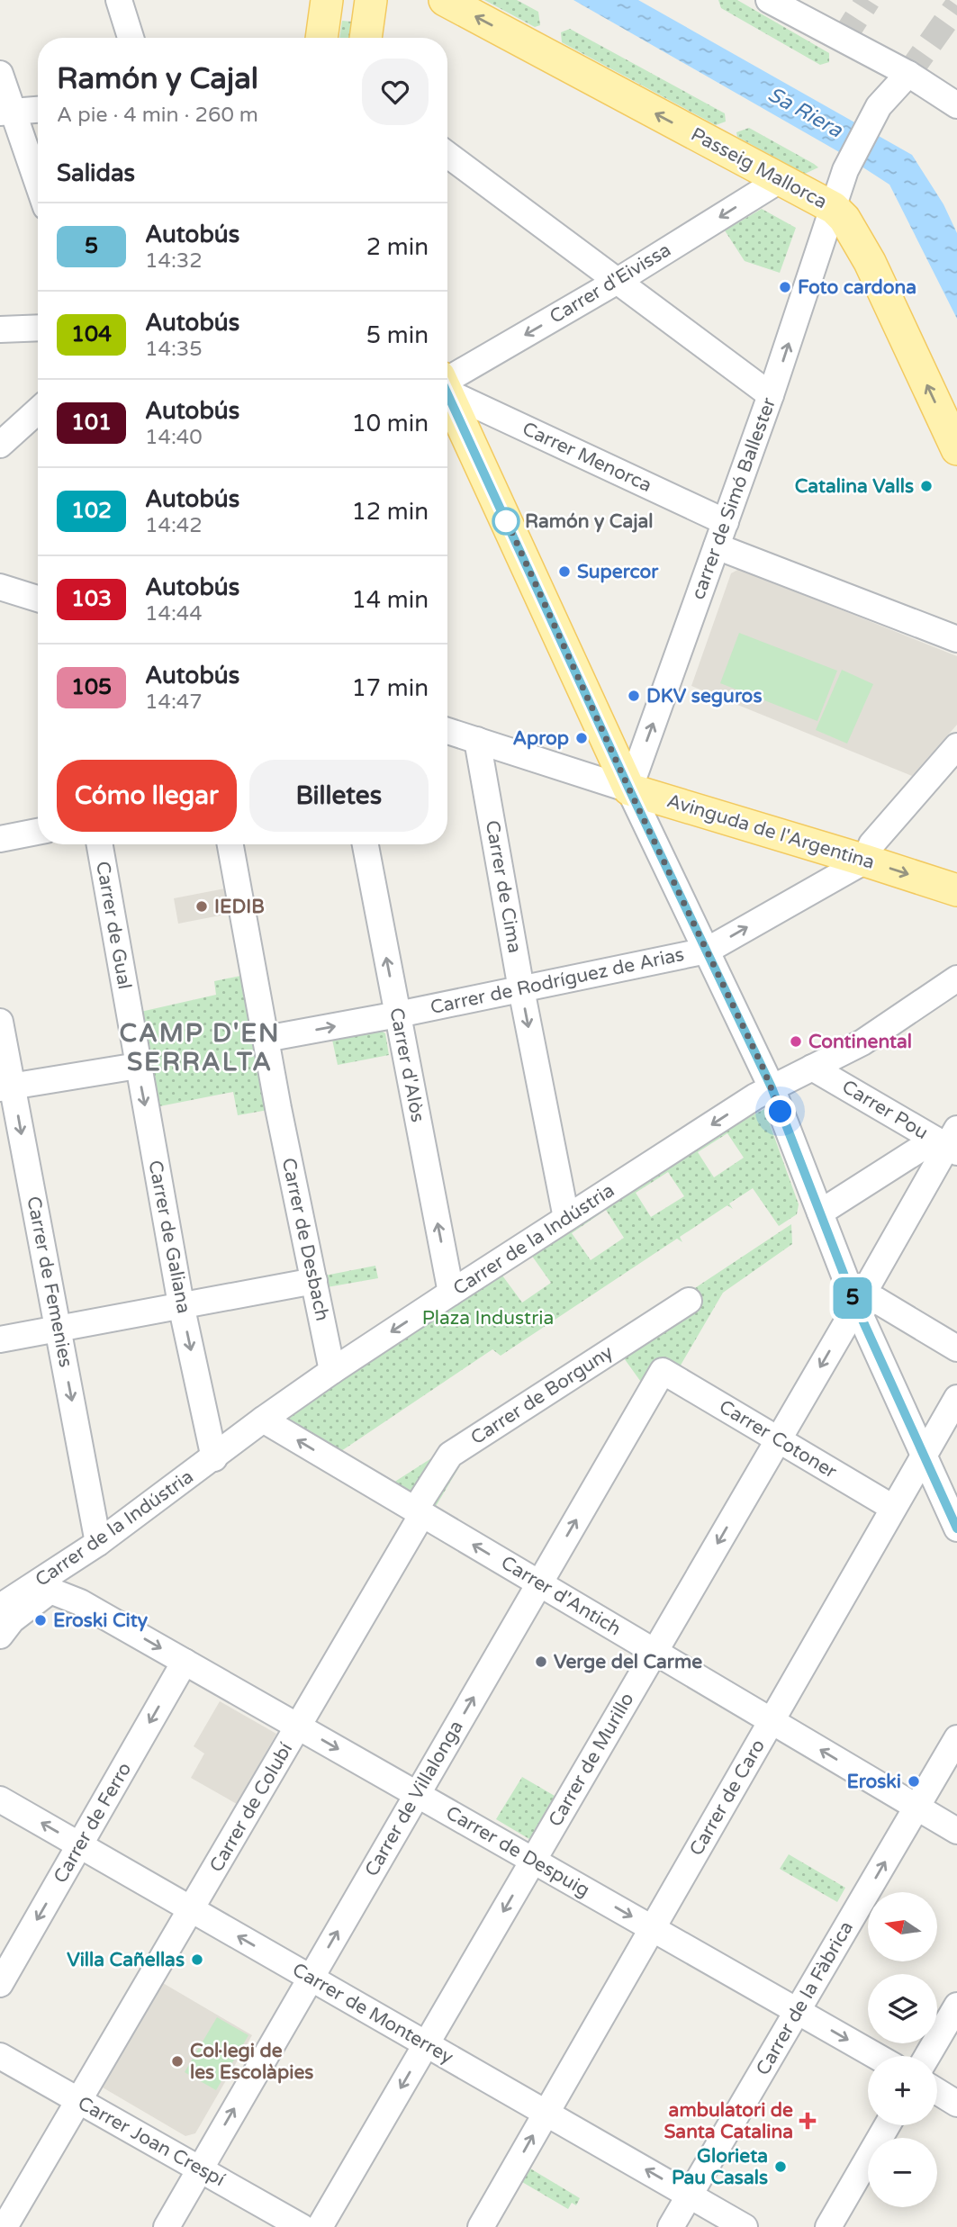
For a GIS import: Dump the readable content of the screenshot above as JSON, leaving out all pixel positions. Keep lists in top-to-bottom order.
{
  "streets": {
    "main road": ["Passeig Mallorca", "Avinguda de l'Argentina"],
    "street": [
      "Carrer d'Eivissa",
      "Carrer Menorca",
      "carrer de Simó Ballester",
      "Carrer de Cima",
      "Carrer de Gual",
      "Carrer de Rodríguez de Arias",
      "Carrer d'Alòs",
      "Carrer Pou",
      "Carrer de Galiana",
      "Carrer de Desbach",
      "Carrer de la Indústria",
      "Carrer de Femenies",
      "Carrer de Borguny",
      "Carrer Cotoner",
      "Carrer d'Antich",
      "Carrer de Murillo",
      "Carrer de Caro",
      "Carrer de Villalonga",
      "Carrer de Colubí",
      "Carrer de Ferro",
      "Carrer de Despuig",
      "Carrer de la Fàbrica",
      "Carrer de Monterrey",
      "Carrer Joan Crespí"
    ]
  },
  "crossings": [
    ["Passeig Mallorca", "Carrer d'Eivissa"],
    ["Passeig Mallorca", "carrer de Simó Ballester"],
    ["Carrer Menorca", "carrer de Simó Ballester"],
    ["carrer de Simó Ballester", "Avinguda de l'Argentina"],
    ["Avinguda de l'Argentina", "Carrer de Cima"],
    ["Avinguda de l'Argentina", "Carrer de Rodríguez de Arias"],
    ["Carrer de Cima", "Carrer de Rodríguez de Arias"],
    ["Carrer de Cima", "Carrer de la Indústria"],
    ["Carrer de Gual", "Carrer de Galiana"],
    ["Carrer de Rodríguez de Arias", "Carrer d'Alòs"],
    ["Carrer de Rodríguez de Arias", "Carrer de Desbach"],
    ["Carrer d'Alòs", "Carrer de la Indústria"],
    ["Carrer Pou", "Carrer de la Indústria"],
    ["Carrer Pou", "Carrer de Murillo"],
    ["Carrer de Galiana", "Carrer de la Indústria"],
    ["Carrer de Desbach", "Carrer de la Indústria"],
    ["Carrer de la Indústria", "Carrer de Femenies"],
    ["Carrer de la Indústria", "Carrer d'Antich"],
    ["Carrer de Borguny", "Carrer d'Antich"],
    ["Carrer de Borguny", "Carrer de Colubí"],
    ["Carrer Cotoner", "Carrer de Murillo"],
    ["Carrer Cotoner", "Carrer de Caro"],
    ["Carrer Cotoner", "Carrer de Villalonga"],
    ["Carrer d'Antich", "Carrer de Murillo"],
    ["Carrer d'Antich", "Carrer de Caro"],
    ["Carrer d'Antich", "Carrer de Villalonga"],
    ["Carrer d'Antich", "Carrer de Colubí"],
    ["Carrer d'Antich", "Carrer de la Fàbrica"],
    ["Carrer de Murillo", "Carrer de Despuig"],
    ["Carrer de Murillo", "Carrer de Monterrey"],
    ["Carrer de Caro", "Carrer de Despuig"],
    ["Carrer de Caro", "Carrer de Monterrey"],
    ["Carrer de Villalonga", "Carrer de Despuig"],
    ["Carrer de Villalonga", "Carrer de Monterrey"],
    ["Carrer de Villalonga", "Carrer Joan Crespí"],
    ["Carrer de Colubí", "Carrer de Despuig"],
    ["Carrer de Colubí", "Carrer de Monterrey"],
    ["Carrer de Colubí", "Carrer Joan Crespí"],
    ["Carrer de Ferro", "Carrer de Despuig"],
    ["Carrer de Ferro", "Carrer de Monterrey"],
    ["Carrer de Despuig", "Carrer de la Fàbrica"],
    ["Carrer de la Fàbrica", "Carrer de Monterrey"]
  ],
  "one_way": [
    "Passeig Mallorca",
    "Carrer d'Eivissa",
    "carrer de Simó Ballester",
    "Carrer de Rodríguez de Arias",
    "Carrer d'Alòs",
    "Carrer de Galiana",
    "Carrer de Femenies",
    "Carrer d'Antich",
    "Carrer de Murillo",
    "Carrer de Villalonga",
    "Carrer de Ferro",
    "Carrer de Despuig",
    "Carrer de la Fàbrica",
    "Carrer de Monterrey"
  ],
  "districts": ["CAMP D'EN SERRALTA"],
  "water": ["Sa Riera"],
  "parks": ["Plaza Industria"],
  "places": {
    "other": [
      "Foto cardona",
      "Catalina Valls",
      "Ramón y Cajal",
      "Supercor",
      "DKV seguros",
      "Aprop",
      "IEDIB",
      "Continental",
      "Eroski City",
      "Verge del Carme",
      "Eroski",
      "Villa Cañellas",
      "Col·legi de les Escolàpies",
      "Glorieta Pau Casals"
    ],
    "health": ["ambulatori de Santa Catalina"]
  },
  "lines": ["bus line 5"],
  "north": "left",
  "page": {
    "on_map": "5",
    "heading": [
      ["Ramón y Cajal", "A pie · 4 min · 260 m"],
      "Salidas"
    ],
    "list": [
      {
        "mark": "5",
        "name": "Autobús",
        "note": "14:32",
        "value": "2 min"
      },
      {
        "mark": "104",
        "name": "Autobús",
        "note": "14:35",
        "value": "5 min"
      },
      {
        "mark": "101",
        "name": "Autobús",
        "note": "14:40",
        "value": "10 min"
      },
      {
        "mark": "102",
        "name": "Autobús",
        "note": "14:42",
        "value": "12 min"
      },
      {
        "mark": "103",
        "name": "Autobús",
        "note": "14:44",
        "value": "14 min"
      },
      {
        "mark": "105",
        "name": "Autobús",
        "note": "14:47",
        "value": "17 min"
      }
    ],
    "buttons": ["Cómo llegar", "Billetes"],
    "map_buttons": ["+", "−"]
  }
}
